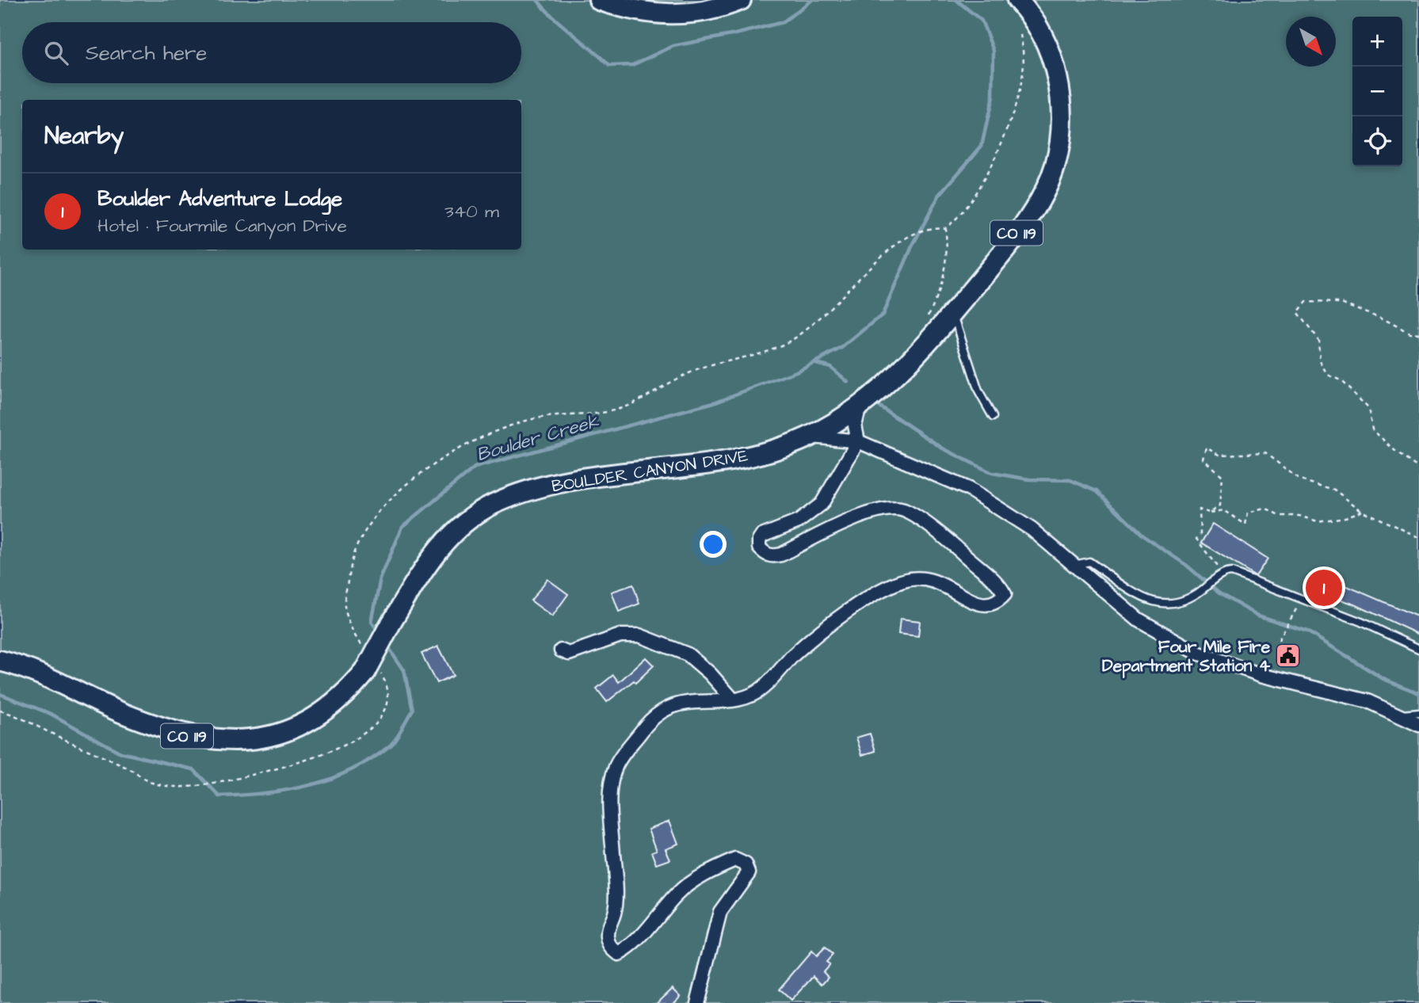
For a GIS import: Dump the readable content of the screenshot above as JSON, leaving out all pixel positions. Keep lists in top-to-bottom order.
{
  "streets": {
    "main road": ["CO 119", "BOULDER CANYON DRIVE"]
  },
  "water": ["Boulder Creek"],
  "places": {
    "public building": ["Four Mile Fire Department Station 4"]
  },
  "north": "bottom right",
  "page": {
    "map_buttons": ["+", "−"],
    "search": "Search here",
    "heading": "Nearby",
    "list": [
      {
        "mark": "1",
        "name": "Boulder Adventure Lodge",
        "note": "Hotel · Fourmile Canyon Drive",
        "value": "340 m"
      }
    ],
    "pins": "1"
  }
}
